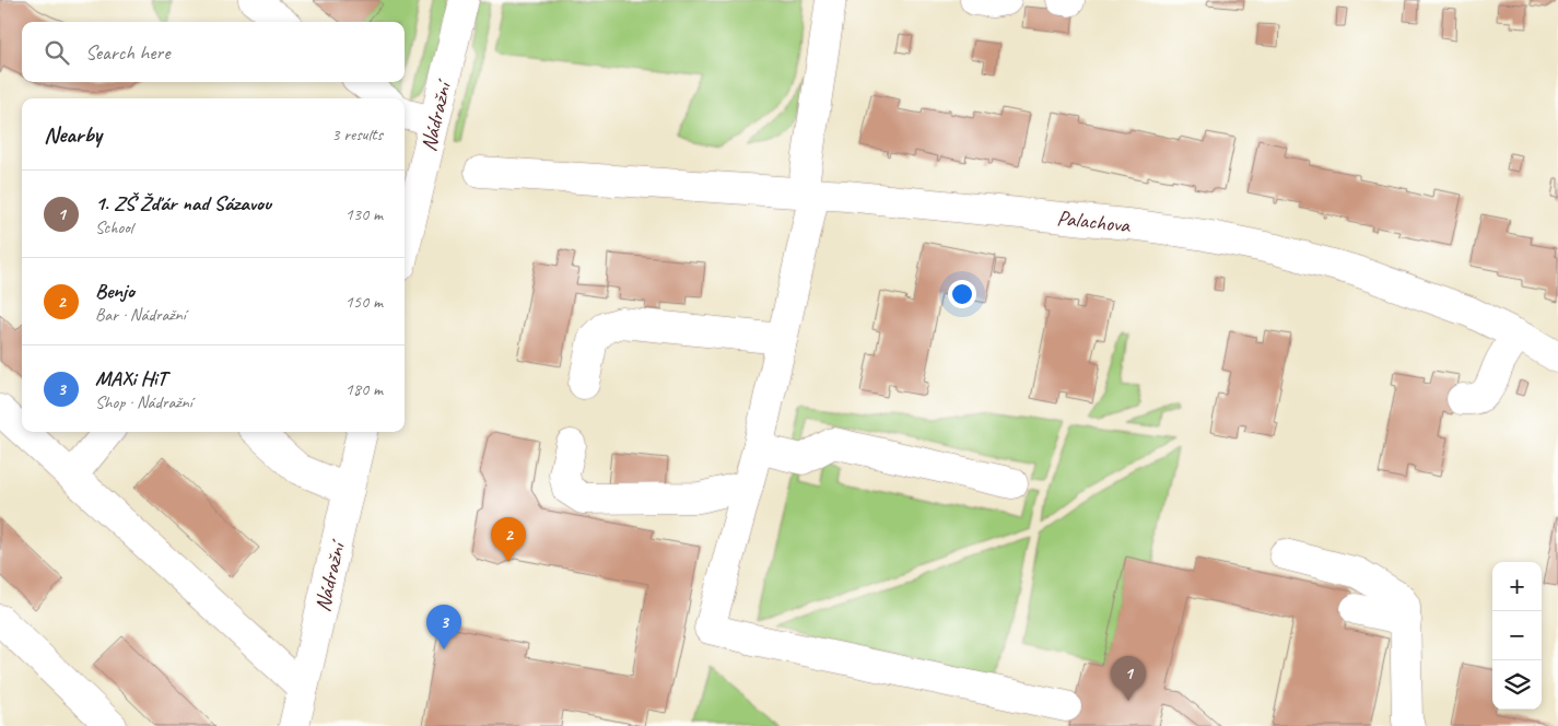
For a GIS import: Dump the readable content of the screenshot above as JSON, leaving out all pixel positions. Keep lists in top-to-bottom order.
{
  "streets": {
    "street": ["Nádražní", "Palachova"]
  },
  "page": {
    "search": "Search here",
    "heading": ["Nearby", "3 results"],
    "list": [
      {
        "mark": "1",
        "name": "1. ZŠ Žďár nad Sázavou",
        "note": "School",
        "value": "130 m"
      },
      {
        "mark": "2",
        "name": "Benjo",
        "note": "Bar · Nádražní",
        "value": "150 m"
      },
      {
        "mark": "3",
        "name": "MAXi HiT",
        "note": "Shop · Nádražní",
        "value": "180 m"
      }
    ],
    "pins": ["2", "3", "1"],
    "map_buttons": ["+", "−"]
  }
}
